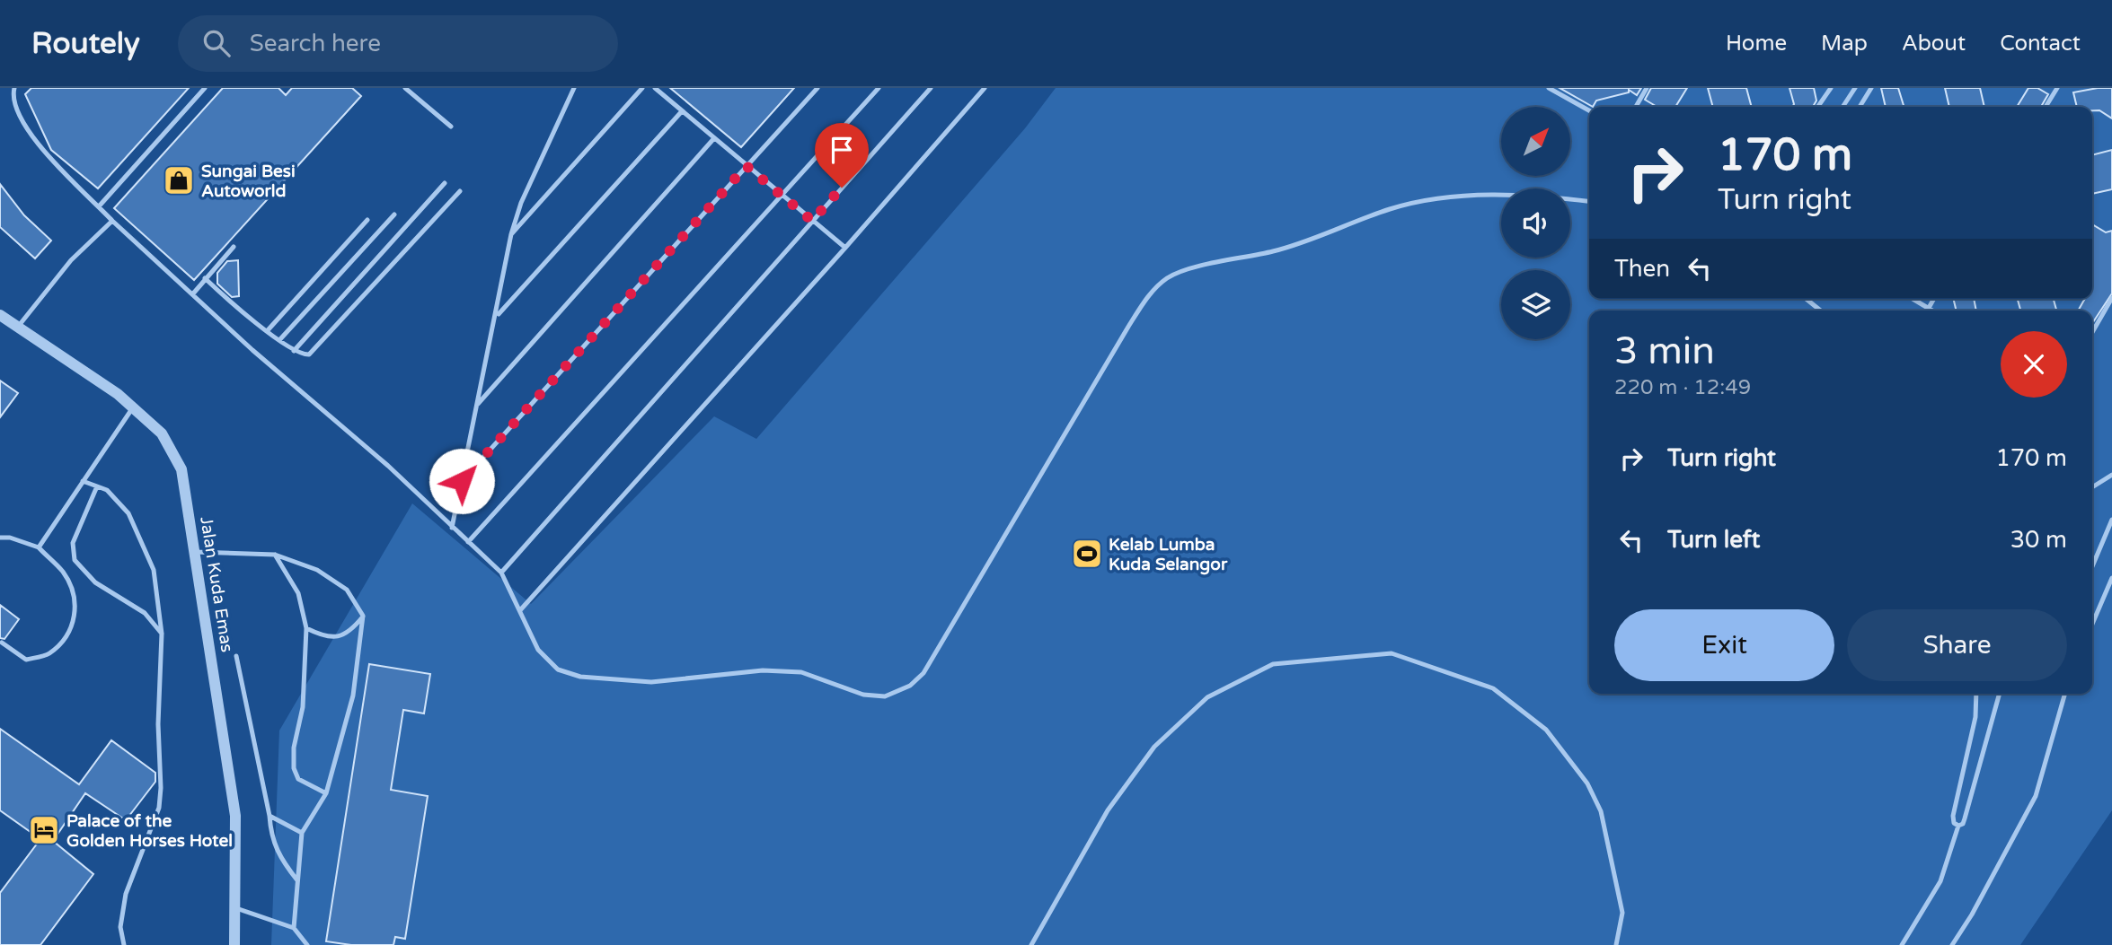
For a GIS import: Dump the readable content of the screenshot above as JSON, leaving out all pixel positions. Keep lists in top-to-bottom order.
{
  "streets": {
    "street": ["Jalan Kuda Emas"]
  },
  "places": {
    "shop": ["Sungai Besi Autoworld"],
    "sports": ["Kelab Lumba Kuda Selangor"],
    "hotel": ["Palace of the Golden Horses Hotel"]
  },
  "north": "top right",
  "page": {
    "header": "Routely",
    "search": "Search here",
    "nav": [
      "Home",
      "Map",
      "About",
      "Contact"
    ],
    "turn": ["170 m", "Turn right"],
    "then": "Then",
    "heading": ["3 min", "220 m · 12:49"],
    "list": [
      {
        "name": "Turn right",
        "value": "170 m"
      },
      {
        "name": "Turn left",
        "value": "30 m"
      }
    ],
    "buttons": ["Exit", "Share"]
  }
}
